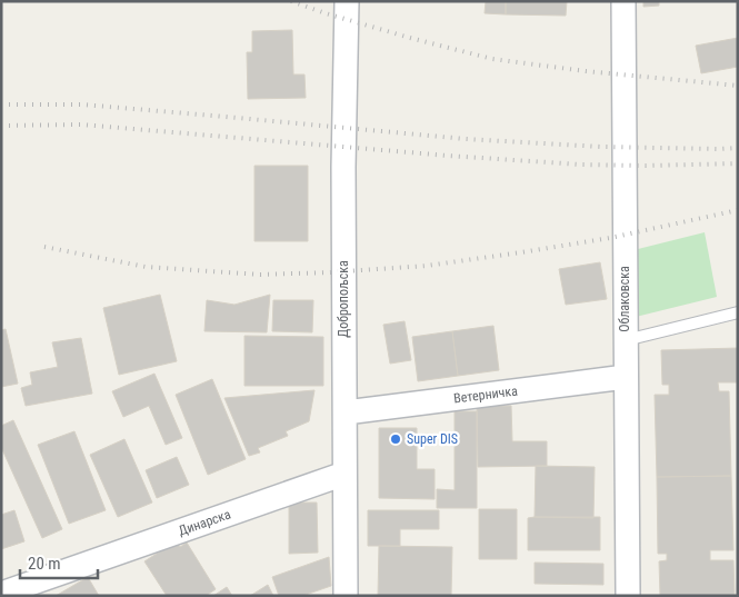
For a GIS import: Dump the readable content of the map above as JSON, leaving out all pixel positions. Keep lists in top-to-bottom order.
{
  "streets": {
    "street": [
      "Добропољска",
      "Облаковска",
      "Ветерничка",
      "Динарска"
    ]
  },
  "crossings": [
    ["Добропољска", "Ветерничка"],
    ["Добропољска", "Динарска"],
    ["Облаковска", "Ветерничка"]
  ],
  "places": ["Super DIS"],
  "scale_bar": "20 m"
}
